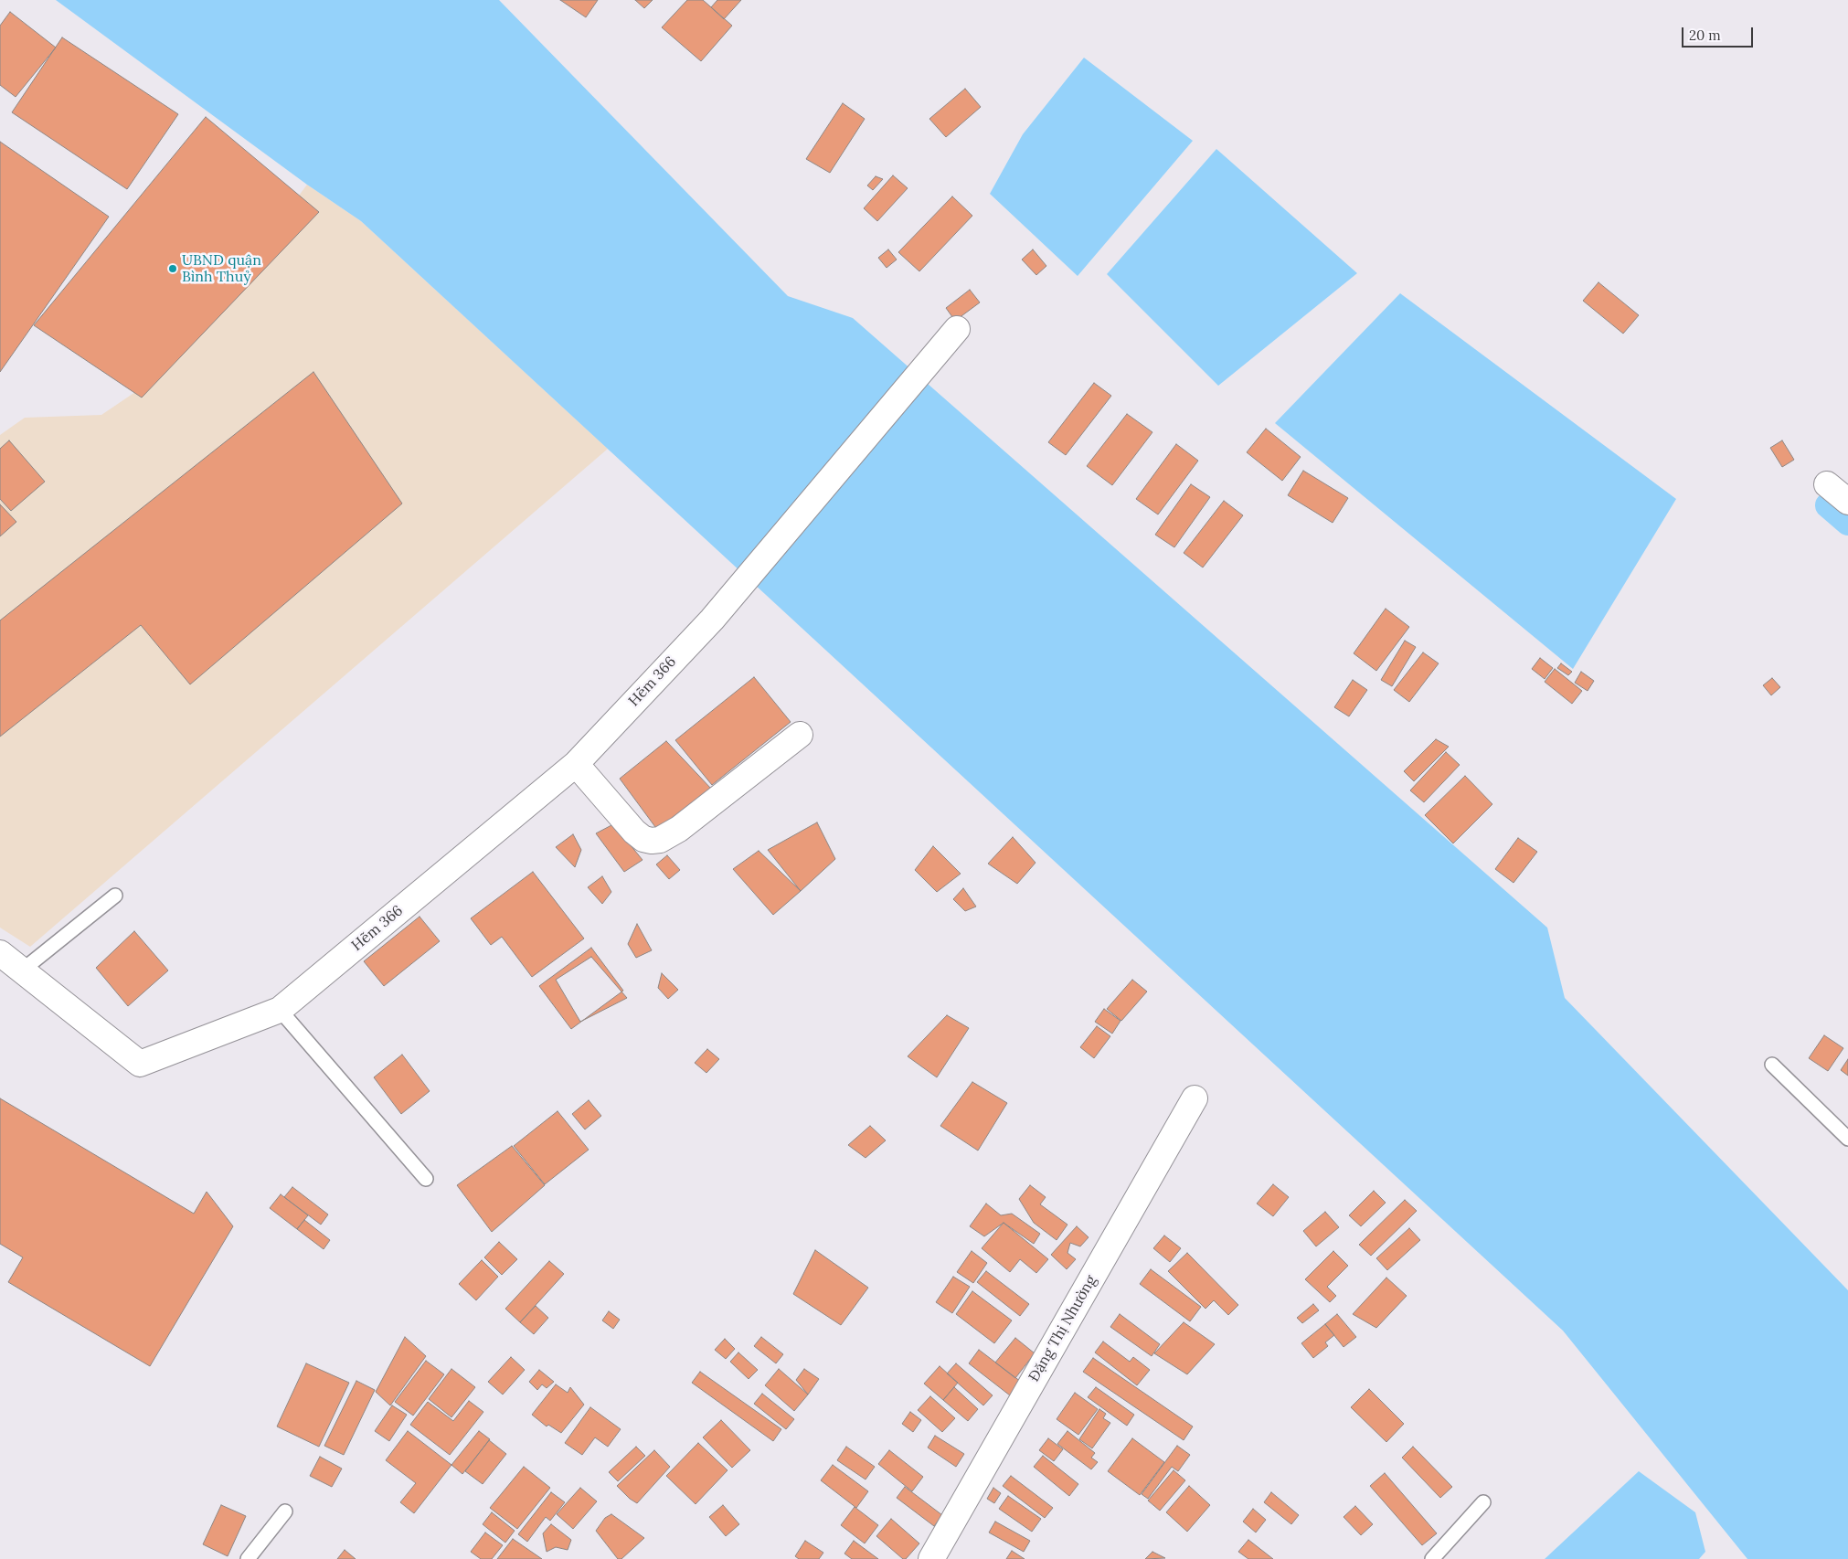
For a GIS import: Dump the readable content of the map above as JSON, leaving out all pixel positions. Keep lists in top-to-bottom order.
{
  "streets": {
    "street": ["Hẽm 366", "Đặng Thị Nhường"]
  },
  "places": ["UBND quận Bình Thuỷ"],
  "scale_bar": "20 m"
}
